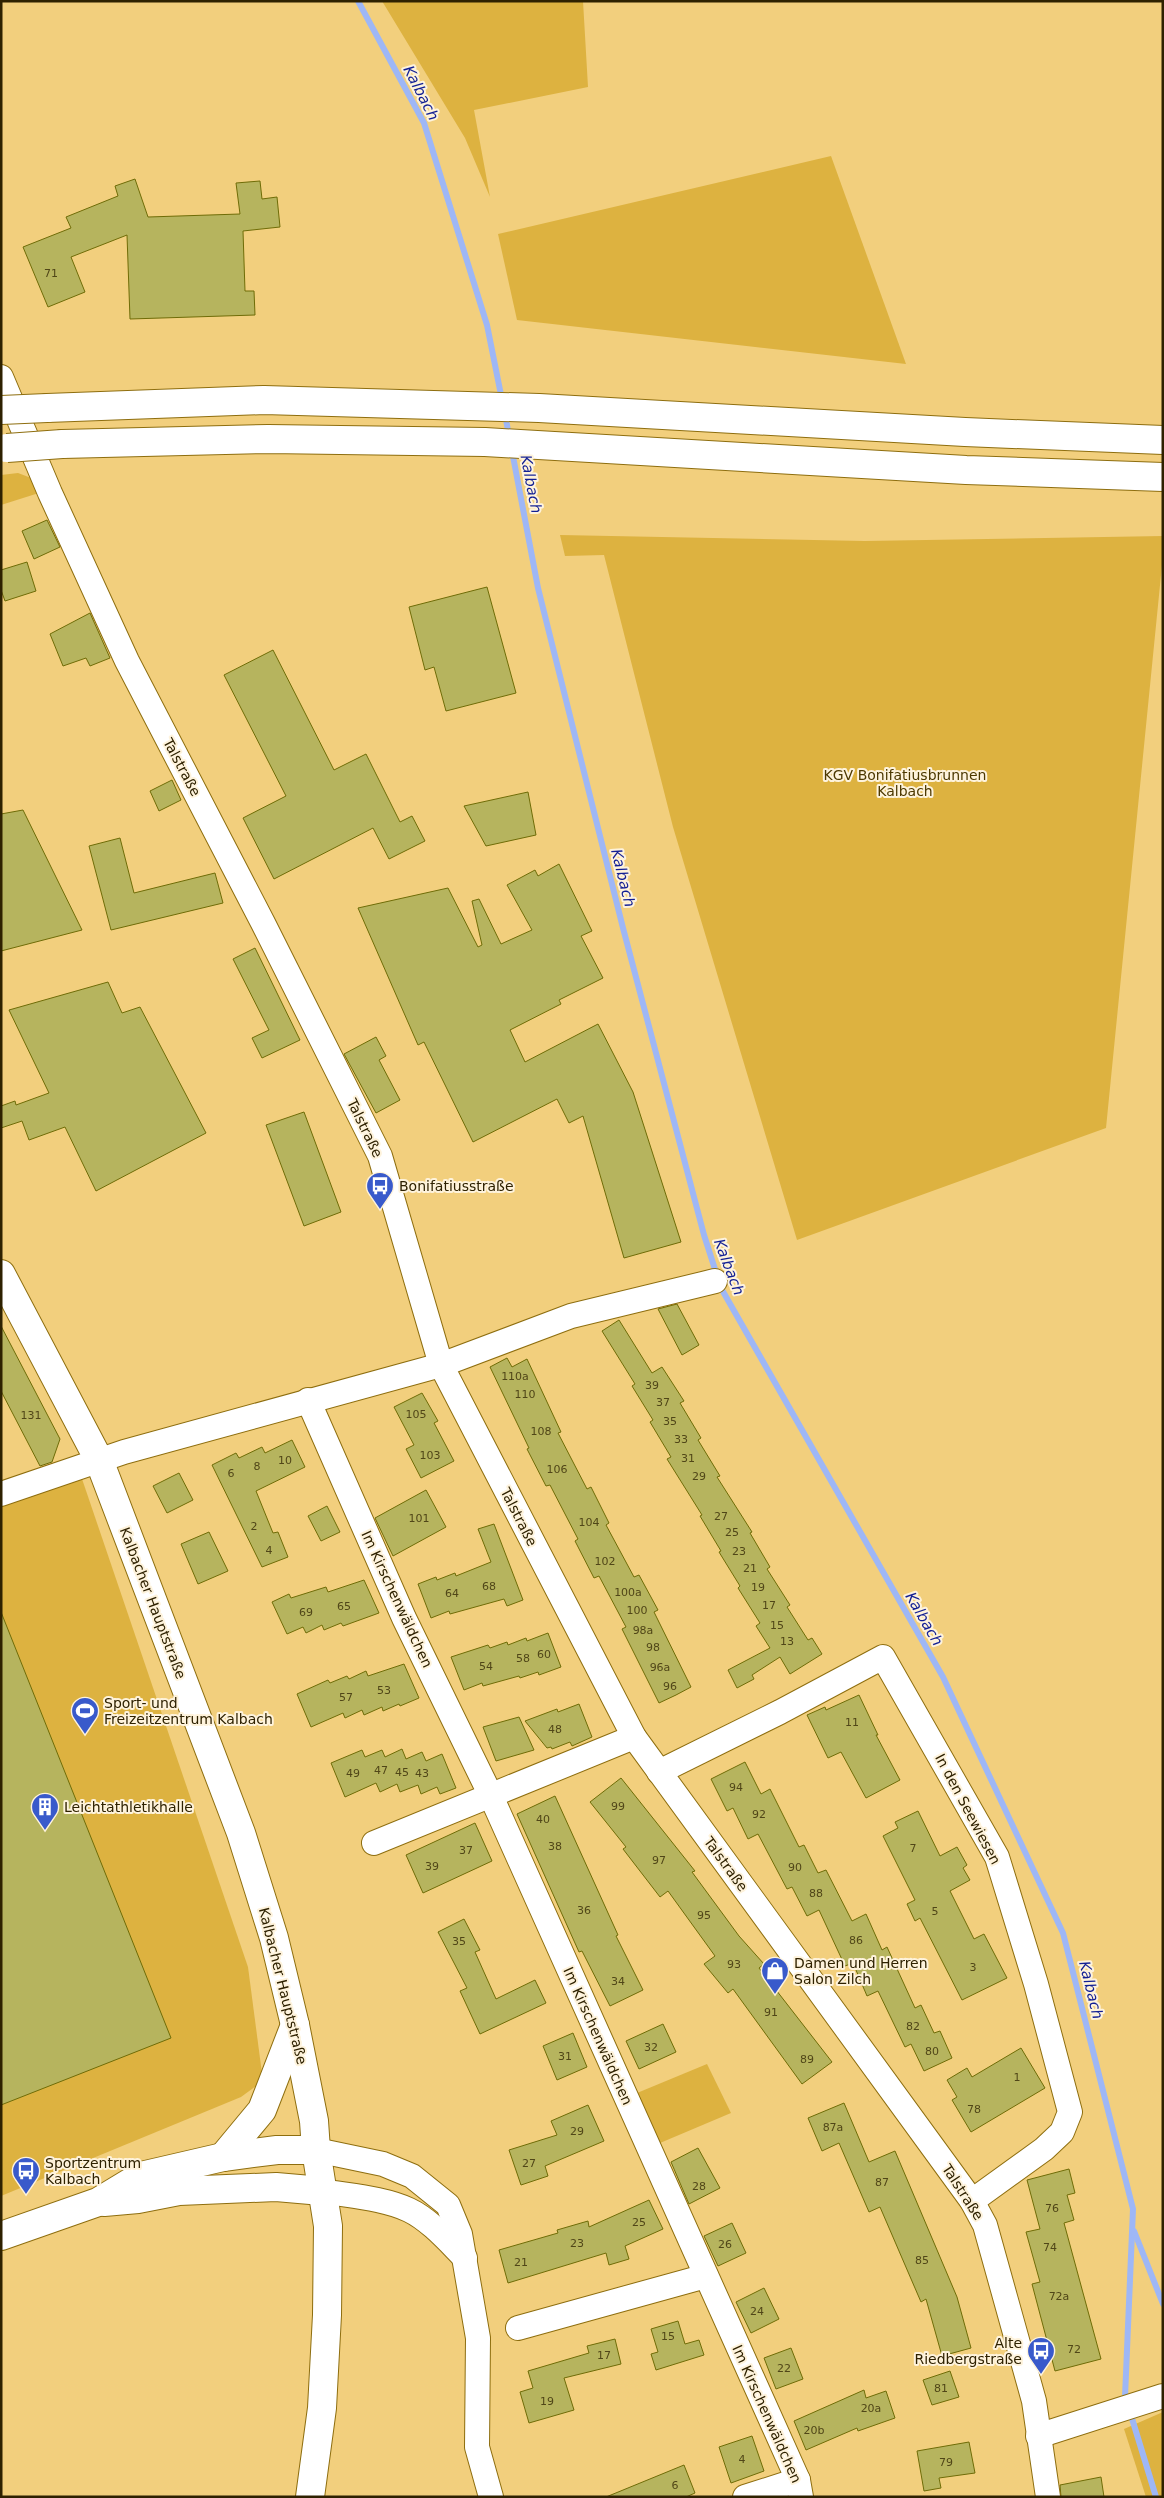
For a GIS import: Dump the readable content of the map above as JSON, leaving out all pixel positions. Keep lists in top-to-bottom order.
{
  "streets": {
    "main road": ["Kalbacher Hauptstraße"],
    "street": ["Talstraße", "Im Kirschenwäldchen", "In den Seewiesen"]
  },
  "crossings": [
    ["Talstraße", "In den Seewiesen"]
  ],
  "water": ["Kalbach"],
  "parks": ["KGV Bonifatiusbrunnen Kalbach"],
  "places": {
    "bus stop": ["Bonifatiusstraße", "Sportzentrum Kalbach", "Alte Riedbergstraße"],
    "sports": ["Sport- und Freizeitzentrum Kalbach"],
    "building": ["Leichtathletikhalle"],
    "shop": ["Damen und Herren Salon Zilch"]
  },
  "house_numbers": [
    "71",
    "110a",
    "39",
    "110",
    "37",
    "105",
    "131",
    "35",
    "108",
    "33",
    "103",
    "31",
    "10",
    "8",
    "106",
    "6",
    "29",
    "27",
    "101",
    "104",
    "2",
    "25",
    "4",
    "23",
    "102",
    "21",
    "68",
    "19",
    "100a",
    "64",
    "17",
    "65",
    "100",
    "69",
    "15",
    "98a",
    "13",
    "98",
    "60",
    "58",
    "54",
    "96a",
    "96",
    "53",
    "57",
    "11",
    "48",
    "47",
    "45",
    "49",
    "43",
    "94",
    "99",
    "92",
    "40",
    "38",
    "7",
    "37",
    "97",
    "39",
    "90",
    "88",
    "36",
    "5",
    "95",
    "86",
    "35",
    "93",
    "3",
    "34",
    "91",
    "82",
    "32",
    "80",
    "31",
    "89",
    "1",
    "78",
    "87a",
    "29",
    "27",
    "87",
    "28",
    "76",
    "25",
    "23",
    "26",
    "74",
    "85",
    "21",
    "72a",
    "24",
    "15",
    "72",
    "17",
    "22",
    "81",
    "19",
    "20a",
    "20b",
    "4",
    "79",
    "6"
  ]
}
